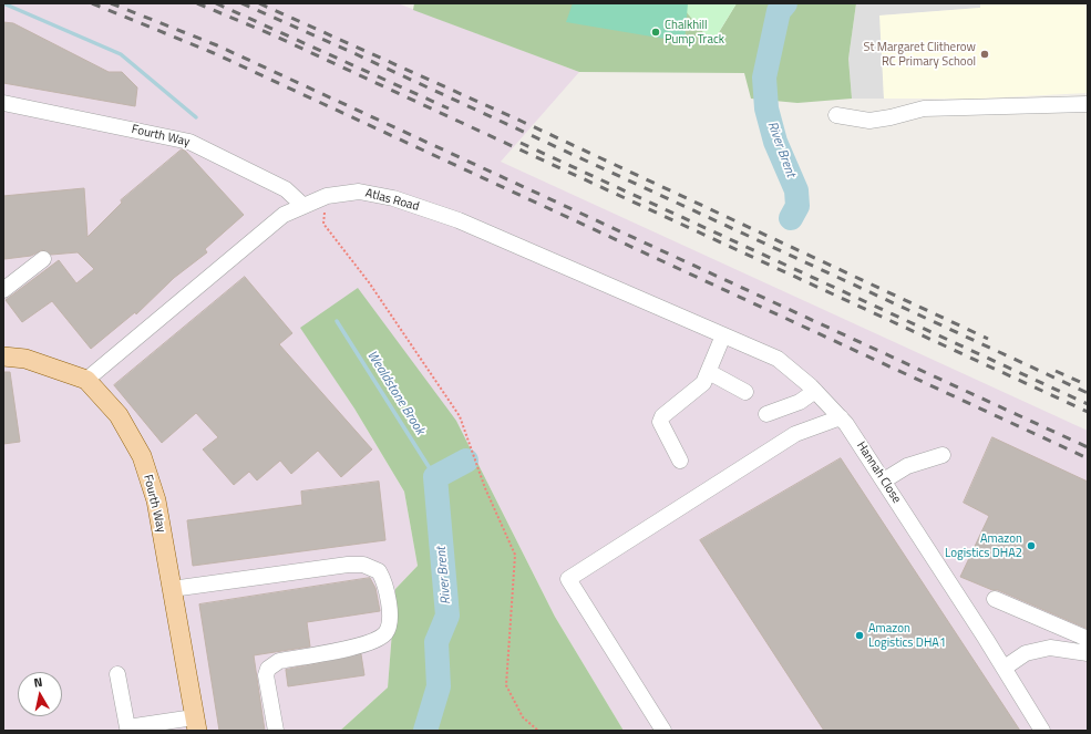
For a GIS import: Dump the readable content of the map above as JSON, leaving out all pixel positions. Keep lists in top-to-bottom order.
{
  "streets": {
    "main road": ["Fourth Way"],
    "street": ["Atlas Road", "Hannah Close"]
  },
  "crossings": [
    ["Fourth Way", "Atlas Road"],
    ["Atlas Road", "Hannah Close"]
  ],
  "water": ["River Brent", "Wealdstone Brook"],
  "places": [
    "Chalkhill Pump Track",
    "St Margaret Clitherow RC Primary School",
    "Amazon Logistics DHA2",
    "Amazon Logistics DHA1"
  ],
  "north": "top"
}
